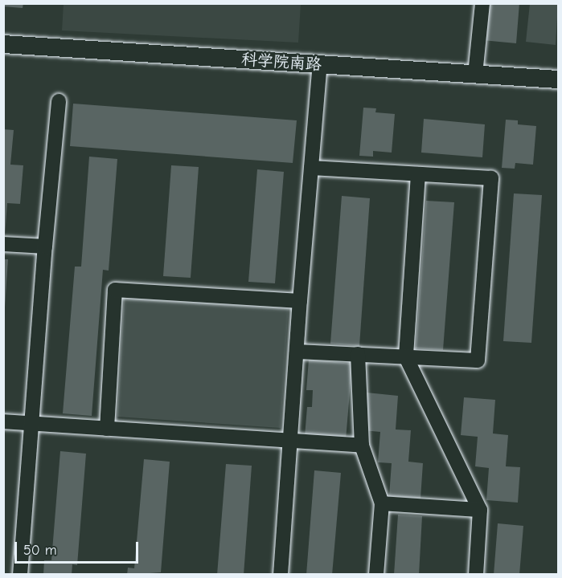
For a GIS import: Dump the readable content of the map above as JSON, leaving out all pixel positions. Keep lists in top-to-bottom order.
{
  "streets": {
    "street": ["科学院南路"]
  },
  "scale_bar": "50 m"
}
